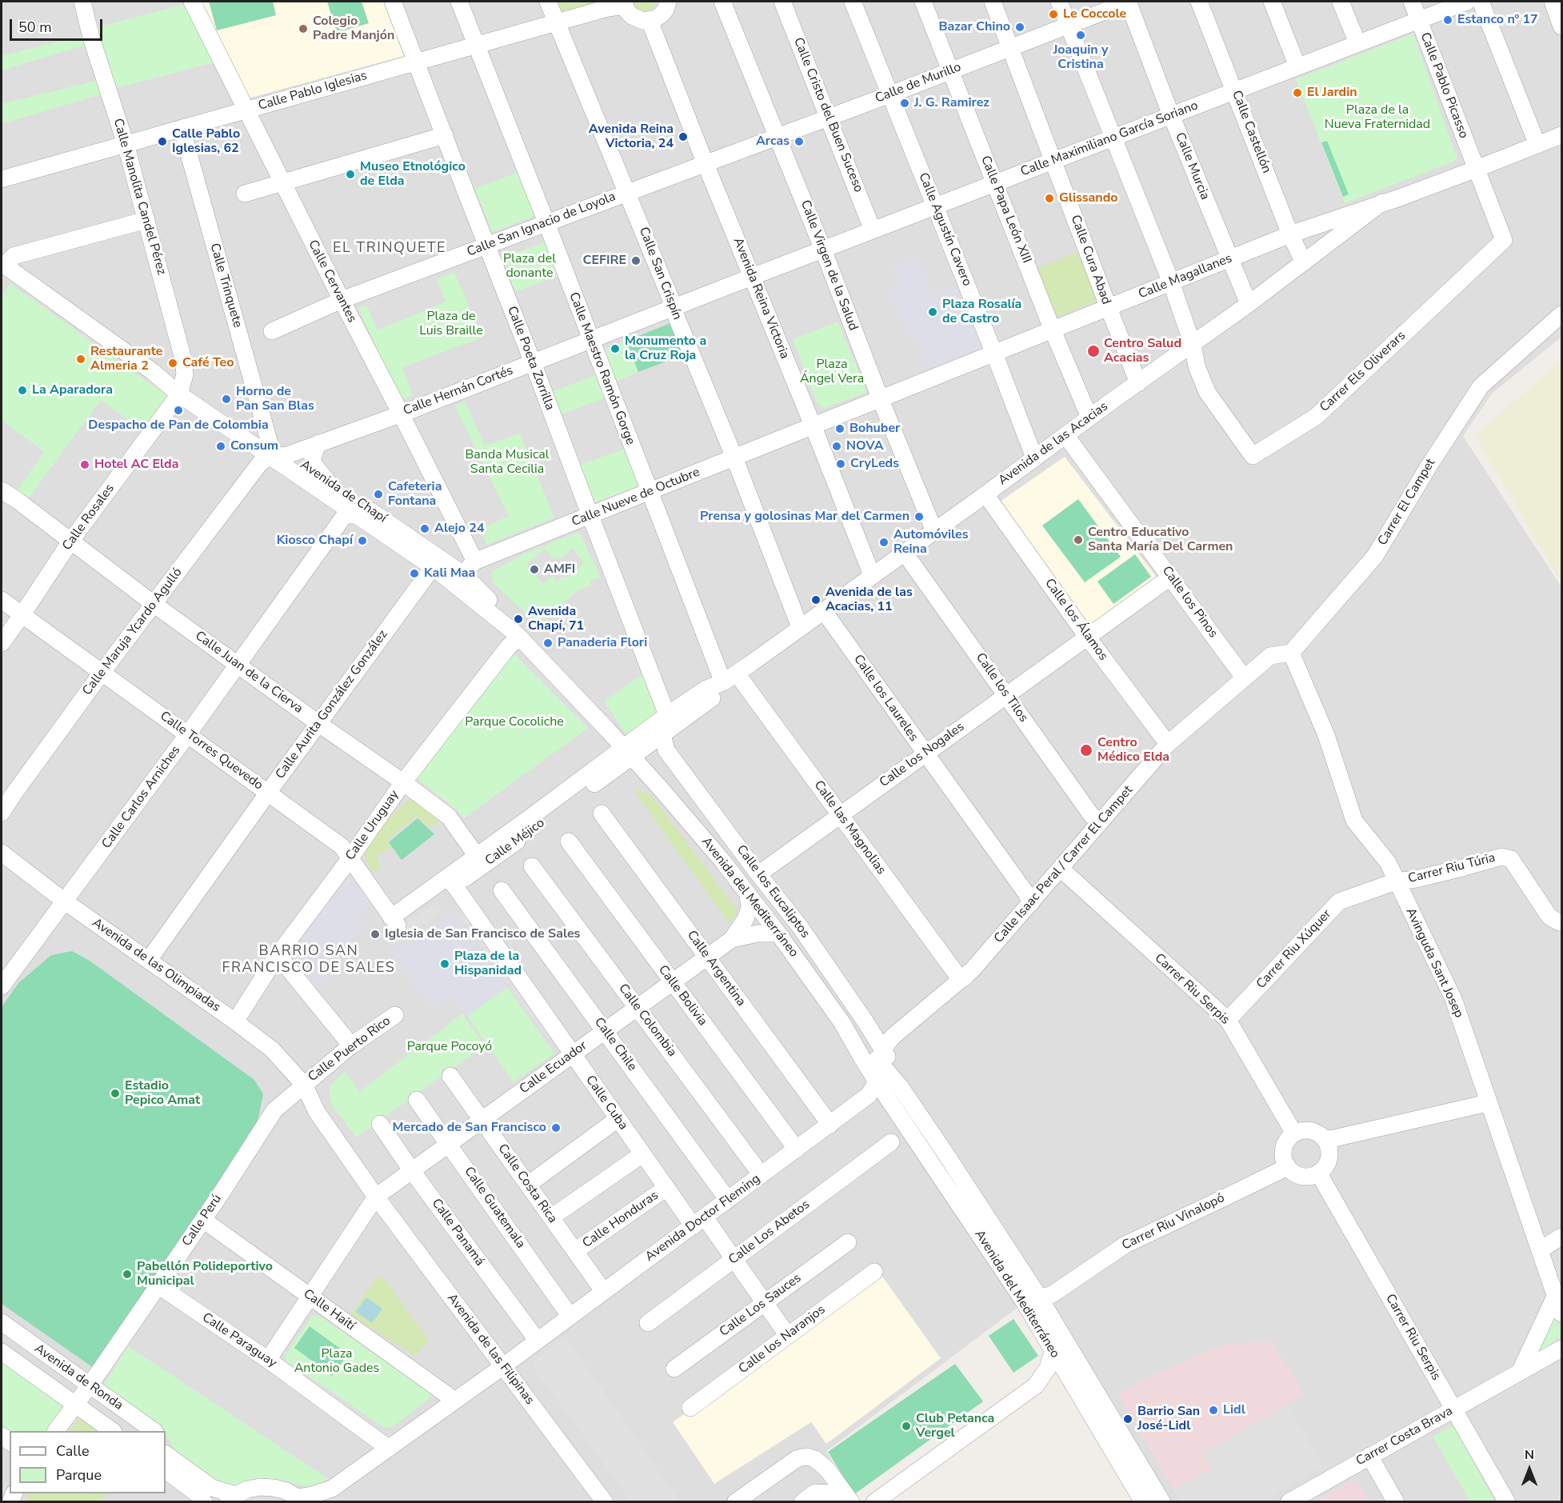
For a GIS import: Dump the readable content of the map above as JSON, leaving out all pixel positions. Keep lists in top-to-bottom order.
{
  "streets": {
    "street": [
      "Calle de Murillo",
      "Calle Pablo Picasso",
      "Calle Pablo Iglesias",
      "Calle Cristo del Buen Suceso",
      "Calle Castellón",
      "Calle Maximiliano García Soriano",
      "Calle Murcia",
      "Calle Manolita Candel Pérez",
      "Calle Papa León XIII",
      "Calle San Ignacio de Loyola",
      "Calle Agustín Cavero",
      "Calle Cura Abad",
      "Calle Virgen de la Salud",
      "Calle San Crispín",
      "Calle Magallanes",
      "Calle Cervantes",
      "Calle Trinquete",
      "Avenida Reina Victoria",
      "Calle Poeta Zorrilla",
      "Calle Maestro Ramón Gorge",
      "Carrer Els Oliverars",
      "Calle Hernán Cortés",
      "Avenida de las Acacias",
      "Avenida de Chapí",
      "Calle Nueve de Octubre",
      "Carrer El Campet",
      "Calle Rosales",
      "Calle los Pinos",
      "Calle los Álamos",
      "Calle Maruja Ycardo Agulló",
      "Calle Juan de la Cierva",
      "Calle los Tilos",
      "Calle los Laureles",
      "Calle Aurita González González",
      "Calle Torres Quevedo",
      "Calle los Nogales",
      "Calle Carlos Arniches",
      "Calle Uruguay",
      "Calle las Magnolias",
      "Calle Méjico",
      "Calle Isaac Peral / Carrer El Campet",
      "Carrer Riu Túria",
      "Calle los Eucaliptos",
      "Avenida del Mediterráneo",
      "Carrer Riu Xúquer",
      "Avinguda Sant Josep",
      "Avenida de las Olimpiadas",
      "Calle Argentina",
      "Carrer Riu Serpis",
      "Calle Bolivia",
      "Calle Colombia",
      "Calle Chile",
      "Calle Puerto Rico",
      "Calle Ecuador",
      "Calle Cuba",
      "Calle Costa Rica",
      "Calle Guatemala",
      "Avenida Doctor Fleming",
      "Calle Honduras",
      "Calle Perú",
      "Carrer Riu Vinalopó",
      "Calle Panamá",
      "Calle Los Abetos",
      "Calle Los Sauces",
      "Calle Haití",
      "Calle los Naranjos",
      "Calle Paraguay",
      "Avenida de las Filipinas",
      "Avenida de Ronda",
      "Carrer Costa Brava"
    ]
  },
  "crossings": [
    ["Calle de Murillo", "Calle Cristo del Buen Suceso"],
    ["Calle de Murillo", "Calle Murcia"],
    ["Calle de Murillo", "Calle Papa León XIII"],
    ["Calle de Murillo", "Calle San Ignacio de Loyola"],
    ["Calle de Murillo", "Calle Agustín Cavero"],
    ["Calle de Murillo", "Calle Cura Abad"],
    ["Calle de Murillo", "Calle Virgen de la Salud"],
    ["Calle de Murillo", "Avenida Reina Victoria"],
    ["Calle Pablo Picasso", "Calle Maximiliano García Soriano"],
    ["Calle Pablo Picasso", "Calle Magallanes"],
    ["Calle Pablo Picasso", "Carrer Els Oliverars"],
    ["Calle Pablo Iglesias", "Calle Manolita Candel Pérez"],
    ["Calle Pablo Iglesias", "Calle San Crispín"],
    ["Calle Pablo Iglesias", "Calle Cervantes"],
    ["Calle Pablo Iglesias", "Calle Trinquete"],
    ["Calle Pablo Iglesias", "Calle Poeta Zorrilla"],
    ["Calle Pablo Iglesias", "Calle Maestro Ramón Gorge"],
    ["Calle Cristo del Buen Suceso", "Calle Maximiliano García Soriano"],
    ["Calle Castellón", "Calle Maximiliano García Soriano"],
    ["Calle Castellón", "Calle Magallanes"],
    ["Calle Castellón", "Avenida de las Acacias"],
    ["Calle Maximiliano García Soriano", "Calle Murcia"],
    ["Calle Maximiliano García Soriano", "Calle Papa León XIII"],
    ["Calle Maximiliano García Soriano", "Calle Agustín Cavero"],
    ["Calle Maximiliano García Soriano", "Calle Cura Abad"],
    ["Calle Maximiliano García Soriano", "Calle Virgen de la Salud"],
    ["Calle Maximiliano García Soriano", "Avenida Reina Victoria"],
    ["Calle Maximiliano García Soriano", "Calle Hernán Cortés"],
    ["Calle Murcia", "Calle Magallanes"],
    ["Calle Murcia", "Avenida de las Acacias"],
    ["Calle Manolita Candel Pérez", "Avenida de Chapí"],
    ["Calle Manolita Candel Pérez", "Calle Rosales"],
    ["Calle Papa León XIII", "Calle Magallanes"],
    ["Calle Papa León XIII", "Avenida de las Acacias"],
    ["Calle San Ignacio de Loyola", "Calle San Crispín"],
    ["Calle San Ignacio de Loyola", "Calle Cervantes"],
    ["Calle San Ignacio de Loyola", "Avenida Reina Victoria"],
    ["Calle San Ignacio de Loyola", "Calle Poeta Zorrilla"],
    ["Calle San Ignacio de Loyola", "Calle Maestro Ramón Gorge"],
    ["Calle Agustín Cavero", "Calle Magallanes"],
    ["Calle Agustín Cavero", "Avenida de las Acacias"],
    ["Calle Cura Abad", "Calle Magallanes"],
    ["Calle Cura Abad", "Avenida de las Acacias"],
    ["Calle Virgen de la Salud", "Calle Magallanes"],
    ["Calle Virgen de la Salud", "Avenida de las Acacias"],
    ["Calle San Crispín", "Calle Hernán Cortés"],
    ["Calle San Crispín", "Avenida de las Acacias"],
    ["Calle San Crispín", "Calle Nueve de Octubre"],
    ["Calle Magallanes", "Avenida Reina Victoria"],
    ["Calle Magallanes", "Carrer Els Oliverars"],
    ["Calle Magallanes", "Avenida de las Acacias"],
    ["Calle Magallanes", "Calle Nueve de Octubre"],
    ["Calle Cervantes", "Calle Hernán Cortés"],
    ["Calle Cervantes", "Avenida de Chapí"],
    ["Calle Cervantes", "Calle Nueve de Octubre"],
    ["Calle Trinquete", "Calle Hernán Cortés"],
    ["Calle Trinquete", "Avenida de Chapí"],
    ["Calle Trinquete", "Calle Maruja Ycardo Agulló"],
    ["Avenida Reina Victoria", "Calle Hernán Cortés"],
    ["Avenida Reina Victoria", "Avenida de las Acacias"],
    ["Avenida Reina Victoria", "Calle Nueve de Octubre"],
    ["Calle Poeta Zorrilla", "Calle Hernán Cortés"],
    ["Calle Poeta Zorrilla", "Avenida de las Acacias"],
    ["Calle Poeta Zorrilla", "Calle Nueve de Octubre"],
    ["Calle Maestro Ramón Gorge", "Calle Hernán Cortés"],
    ["Calle Maestro Ramón Gorge", "Avenida de las Acacias"],
    ["Calle Maestro Ramón Gorge", "Calle Nueve de Octubre"],
    ["Calle Maestro Ramón Gorge", "Calle las Magnolias"],
    ["Carrer Els Oliverars", "Avenida de las Acacias"],
    ["Calle Hernán Cortés", "Avenida de Chapí"],
    ["Calle Hernán Cortés", "Calle Maruja Ycardo Agulló"],
    ["Avenida de las Acacias", "Avenida de Chapí"],
    ["Avenida de las Acacias", "Calle los Pinos"],
    ["Avenida de las Acacias", "Calle los Álamos"],
    ["Avenida de las Acacias", "Calle los Tilos"],
    ["Avenida de las Acacias", "Calle los Laureles"],
    ["Avenida de las Acacias", "Calle las Magnolias"],
    ["Avenida de las Acacias", "Calle Méjico"],
    ["Avenida de las Acacias", "Calle los Eucaliptos"],
    ["Avenida de las Acacias", "Avenida del Mediterráneo"],
    ["Avenida de Chapí", "Calle Nueve de Octubre"],
    ["Avenida de Chapí", "Calle Rosales"],
    ["Avenida de Chapí", "Calle Maruja Ycardo Agulló"],
    ["Avenida de Chapí", "Calle Aurita González González"],
    ["Avenida de Chapí", "Calle Carlos Arniches"],
    ["Avenida de Chapí", "Calle Uruguay"],
    ["Avenida de Chapí", "Calle Méjico"],
    ["Avenida de Chapí", "Avenida del Mediterráneo"],
    ["Carrer El Campet", "Avinguda Sant Josep"],
    ["Calle Rosales", "Calle Juan de la Cierva"],
    ["Calle Rosales", "Calle Torres Quevedo"],
    ["Calle los Pinos", "Calle los Nogales"],
    ["Calle los Pinos", "Calle Isaac Peral / Carrer El Campet"],
    ["Calle los Álamos", "Calle los Nogales"],
    ["Calle los Álamos", "Calle Isaac Peral / Carrer El Campet"],
    ["Calle Maruja Ycardo Agulló", "Calle Juan de la Cierva"],
    ["Calle Maruja Ycardo Agulló", "Calle Torres Quevedo"],
    ["Calle Juan de la Cierva", "Calle Aurita González González"],
    ["Calle Juan de la Cierva", "Calle Carlos Arniches"],
    ["Calle Juan de la Cierva", "Calle Uruguay"],
    ["Calle Juan de la Cierva", "Calle Méjico"],
    ["Calle los Tilos", "Calle los Nogales"],
    ["Calle los Tilos", "Calle Isaac Peral / Carrer El Campet"],
    ["Calle los Laureles", "Calle los Nogales"],
    ["Calle los Laureles", "Calle Isaac Peral / Carrer El Campet"],
    ["Calle Aurita González González", "Calle Torres Quevedo"],
    ["Calle Aurita González González", "Avenida de las Olimpiadas"],
    ["Calle Torres Quevedo", "Calle Carlos Arniches"],
    ["Calle Torres Quevedo", "Calle Uruguay"],
    ["Calle Torres Quevedo", "Calle Méjico"],
    ["Calle los Nogales", "Calle las Magnolias"],
    ["Calle los Nogales", "Calle los Eucaliptos"],
    ["Calle Carlos Arniches", "Avenida de las Olimpiadas"],
    ["Calle Uruguay", "Avenida de las Olimpiadas"],
    ["Calle las Magnolias", "Calle Isaac Peral / Carrer El Campet"],
    ["Calle Méjico", "Avenida del Mediterráneo"],
    ["Calle Méjico", "Calle Cuba"],
    ["Calle Isaac Peral / Carrer El Campet", "Calle los Eucaliptos"],
    ["Calle Isaac Peral / Carrer El Campet", "Avenida del Mediterráneo"],
    ["Calle Isaac Peral / Carrer El Campet", "Carrer Riu Serpis"],
    ["Carrer Riu Túria", "Carrer Riu Xúquer"],
    ["Carrer Riu Túria", "Avinguda Sant Josep"],
    ["Calle los Eucaliptos", "Avenida del Mediterráneo"],
    ["Avenida del Mediterráneo", "Calle Ecuador"],
    ["Avenida del Mediterráneo", "Avenida Doctor Fleming"],
    ["Avenida del Mediterráneo", "Carrer Riu Vinalopó"],
    ["Carrer Riu Xúquer", "Avinguda Sant Josep"],
    ["Carrer Riu Xúquer", "Carrer Riu Serpis"],
    ["Avenida de las Olimpiadas", "Calle Puerto Rico"],
    ["Avenida de las Olimpiadas", "Calle Perú"],
    ["Avenida de las Olimpiadas", "Avenida de las Filipinas"],
    ["Calle Argentina", "Calle Ecuador"],
    ["Calle Argentina", "Avenida Doctor Fleming"],
    ["Carrer Riu Serpis", "Carrer Riu Vinalopó"],
    ["Carrer Riu Serpis", "Carrer Costa Brava"],
    ["Calle Bolivia", "Calle Ecuador"],
    ["Calle Bolivia", "Avenida Doctor Fleming"],
    ["Calle Colombia", "Calle Ecuador"],
    ["Calle Colombia", "Avenida Doctor Fleming"],
    ["Calle Chile", "Calle Ecuador"],
    ["Calle Chile", "Avenida Doctor Fleming"],
    ["Calle Puerto Rico", "Calle Perú"],
    ["Calle Puerto Rico", "Avenida de las Filipinas"],
    ["Calle Ecuador", "Calle Cuba"],
    ["Calle Ecuador", "Calle Costa Rica"],
    ["Calle Ecuador", "Calle Guatemala"],
    ["Calle Ecuador", "Calle Panamá"],
    ["Calle Ecuador", "Avenida de las Filipinas"],
    ["Calle Cuba", "Avenida Doctor Fleming"],
    ["Calle Cuba", "Calle Honduras"],
    ["Calle Cuba", "Calle Los Abetos"],
    ["Calle Cuba", "Calle Los Sauces"],
    ["Calle Cuba", "Calle los Naranjos"],
    ["Calle Costa Rica", "Avenida Doctor Fleming"],
    ["Calle Costa Rica", "Calle Honduras"],
    ["Calle Guatemala", "Avenida Doctor Fleming"],
    ["Avenida Doctor Fleming", "Calle Panamá"],
    ["Avenida Doctor Fleming", "Calle Haití"],
    ["Avenida Doctor Fleming", "Calle Paraguay"],
    ["Avenida Doctor Fleming", "Avenida de las Filipinas"],
    ["Calle Perú", "Calle Haití"],
    ["Calle Perú", "Calle Paraguay"],
    ["Calle Perú", "Avenida de las Filipinas"],
    ["Calle Perú", "Avenida de Ronda"]
  ],
  "districts": ["EL TRINQUETE", "BARRIO SAN FRANCISCO DE SALES"],
  "parks": [
    "Plaza de la Nueva Fraternidad",
    "Plaza del donante",
    "Plaza de Luis Braille",
    "Plaza Ángel Vera",
    "Banda Musical Santa Cecilia",
    "Parque Cocoliche",
    "Parque Pocoyó",
    "Plaza Antonio Gades"
  ],
  "places": [
    "Le Coccole",
    "Estanco nº 17",
    "Bazar Chino",
    "Colegio Padre Manjón",
    "Joaquin y Cristina",
    "El Jardin",
    "J. G. Ramirez",
    "Avenida Reina Victoria, 24",
    "Calle Pablo Iglesias, 62",
    "Arcas",
    "Museo Etnológico de Elda",
    "Glissando",
    "CEFIRE",
    "Plaza Rosalía de Castro",
    "Monumento a la Cruz Roja",
    "Centro Salud Acacias",
    "Restaurante Almeria 2",
    "Café Teo",
    "La Aparadora",
    "Horno de Pan San Blas",
    "Despacho de Pan de Colombia",
    "Bohuber",
    "Consum",
    "NOVA",
    "CryLeds",
    "Hotel AC Elda",
    "Cafeteria Fontana",
    "Prensa y golosinas Mar del Carmen",
    "Alejo 24",
    "Centro Educativo Santa María Del Carmen",
    "Kiosco Chapí",
    "Automóviles Reina",
    "AMFI",
    "Kali Maa",
    "Avenida de las Acacias, 11",
    "Avenida Chapí, 71",
    "Panaderia Flori",
    "Centro Médico Elda",
    "Iglesia de San Francisco de Sales",
    "Plaza de la Hispanidad",
    "Estadio Pepico Amat",
    "Mercado de San Francisco",
    "Pabellón Polideportivo Municipal",
    "Lidl",
    "Barrio San José-Lidl",
    "Club Petanca Vergel"
  ],
  "legend": ["Calle", "Parque"],
  "scale_bar": "50 m",
  "north": "top"
}
